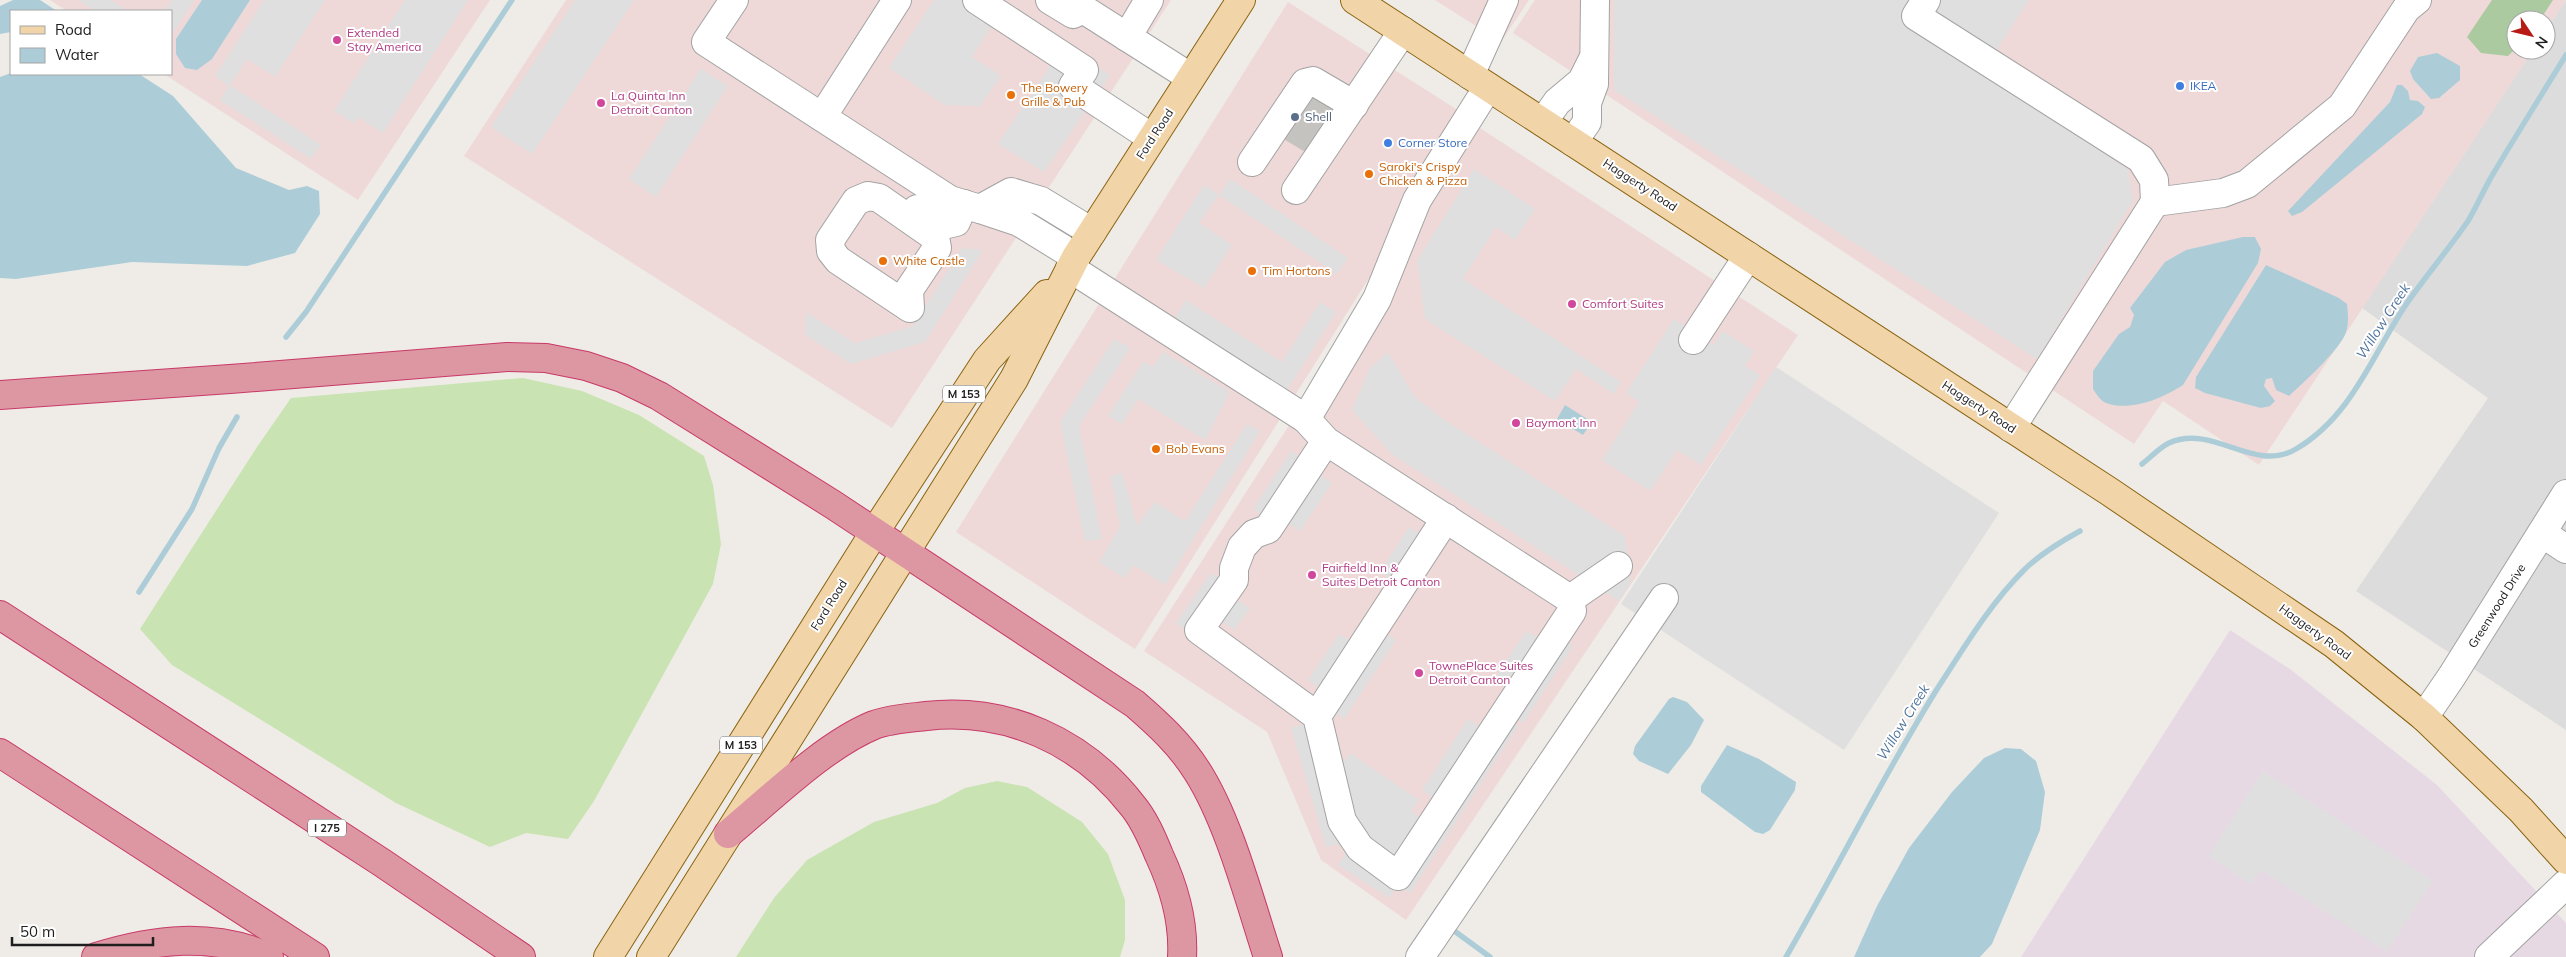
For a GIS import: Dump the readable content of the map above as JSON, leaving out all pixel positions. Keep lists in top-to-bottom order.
{
  "streets": {
    "highway": ["I 275"],
    "main road": ["Ford Road", "Haggerty Road", "M 153"],
    "street": ["Greenwood Drive"]
  },
  "crossings": [
    ["Haggerty Road", "Greenwood Drive"]
  ],
  "water": ["Willow Creek"],
  "places": [
    "Extended Stay America",
    "IKEA",
    "The Bowery Grille & Pub",
    "La Quinta Inn Detroit Canton",
    "Shell",
    "Corner Store",
    "Saroki's Crispy Chicken & Pizza",
    "White Castle",
    "Tim Hortons",
    "Comfort Suites",
    "Baymont Inn",
    "Bob Evans",
    "Fairfield Inn & Suites Detroit Canton",
    "TownePlace Suites Detroit Canton"
  ],
  "legend": ["Road", "Water"],
  "scale_bar": "50 m",
  "north": "bottom right"
}
